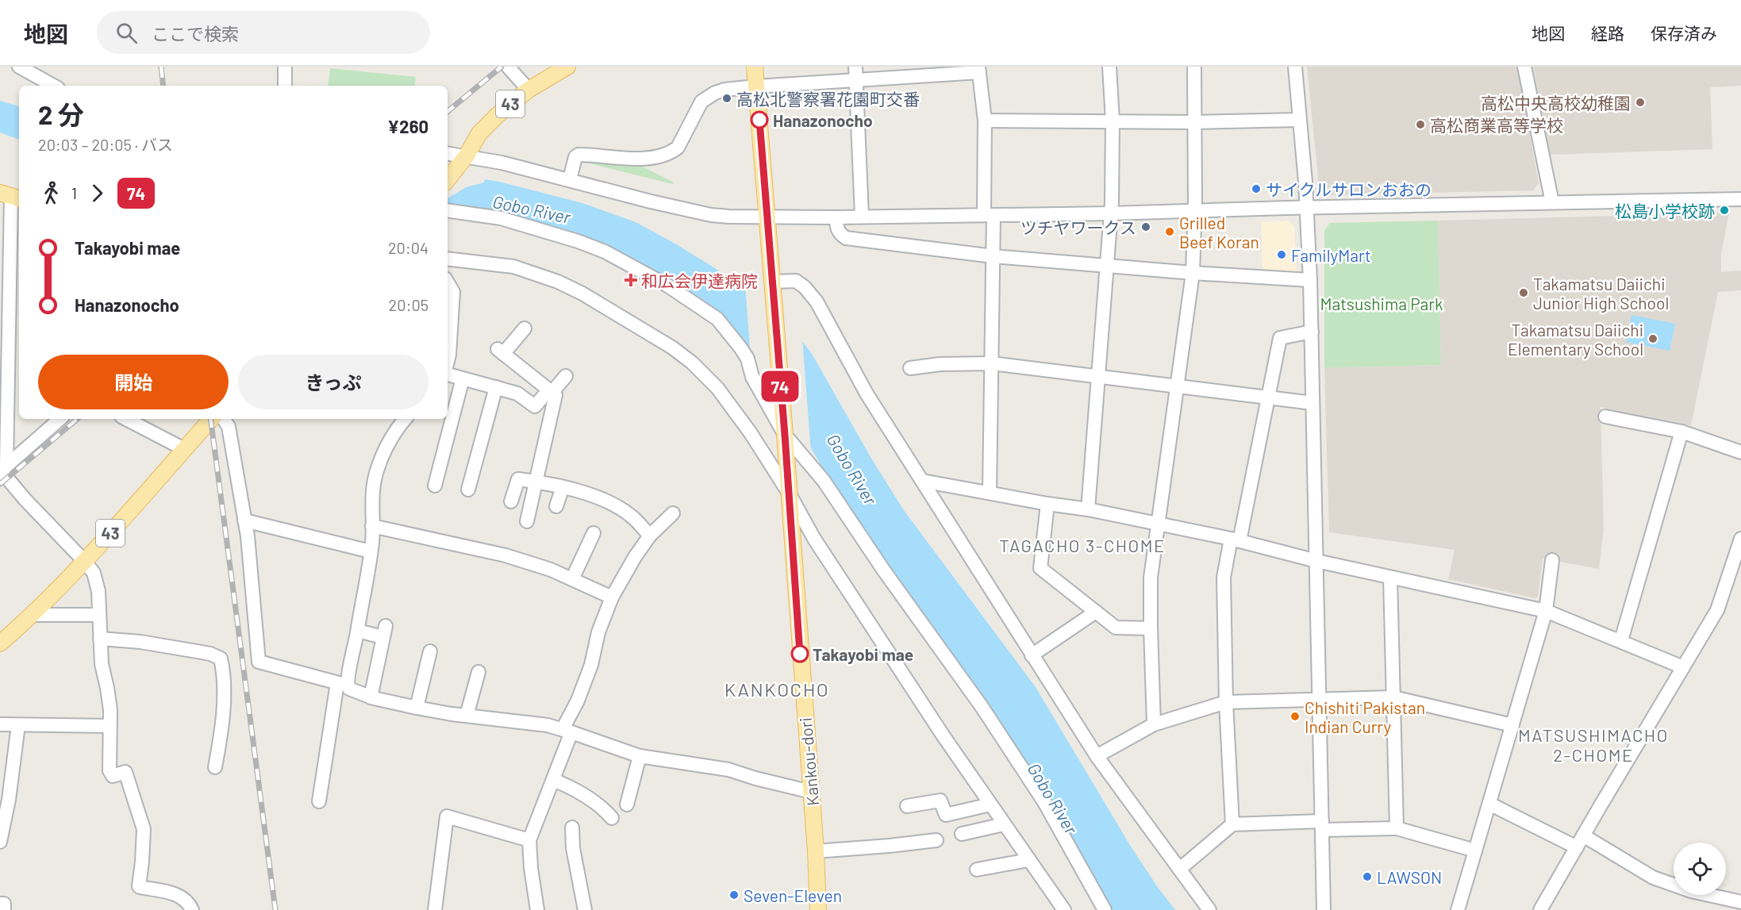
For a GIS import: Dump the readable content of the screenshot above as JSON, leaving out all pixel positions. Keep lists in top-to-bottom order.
{
  "streets": {
    "main road": ["43", "Kankou-dori"]
  },
  "districts": ["TAGACHO 3-CHOME", "KANKOCHO", "MATSUSHIMACHO 2-CHOME"],
  "water": ["Gobo River"],
  "parks": ["Matsushima Park"],
  "places": {
    "other": [
      "高松北警察署花園町交番",
      "高松中央高校幼稚園",
      "Hanazonocho",
      "高松商業高等学校",
      "サイクルサロンおおの",
      "松島小学校跡",
      "ツチヤワークス",
      "Grilled Beef Koran",
      "FamilyMart",
      "Takamatsu Daiichi Junior High School",
      "Takamatsu Daiichi Elementary School",
      "Takayobi mae",
      "Chishiti Pakistan Indian Curry",
      "LAWSON",
      "Seven-Eleven"
    ],
    "health": ["和広会伊達病院"]
  },
  "lines": ["bus line 74"],
  "page": {
    "header": "地図",
    "search": "ここで検索",
    "nav": ["地図", "経路", "保存済み"],
    "on_map": "74",
    "heading": ["2 分", "20:03 – 20:05 · バス", "¥260"],
    "legs": ["1", "74"],
    "list": [
      {
        "name": "Takayobi mae",
        "value": "20:04"
      },
      {
        "name": "Hanazonocho",
        "value": "20:05"
      }
    ],
    "buttons": ["開始", "きっぷ"]
  }
}
